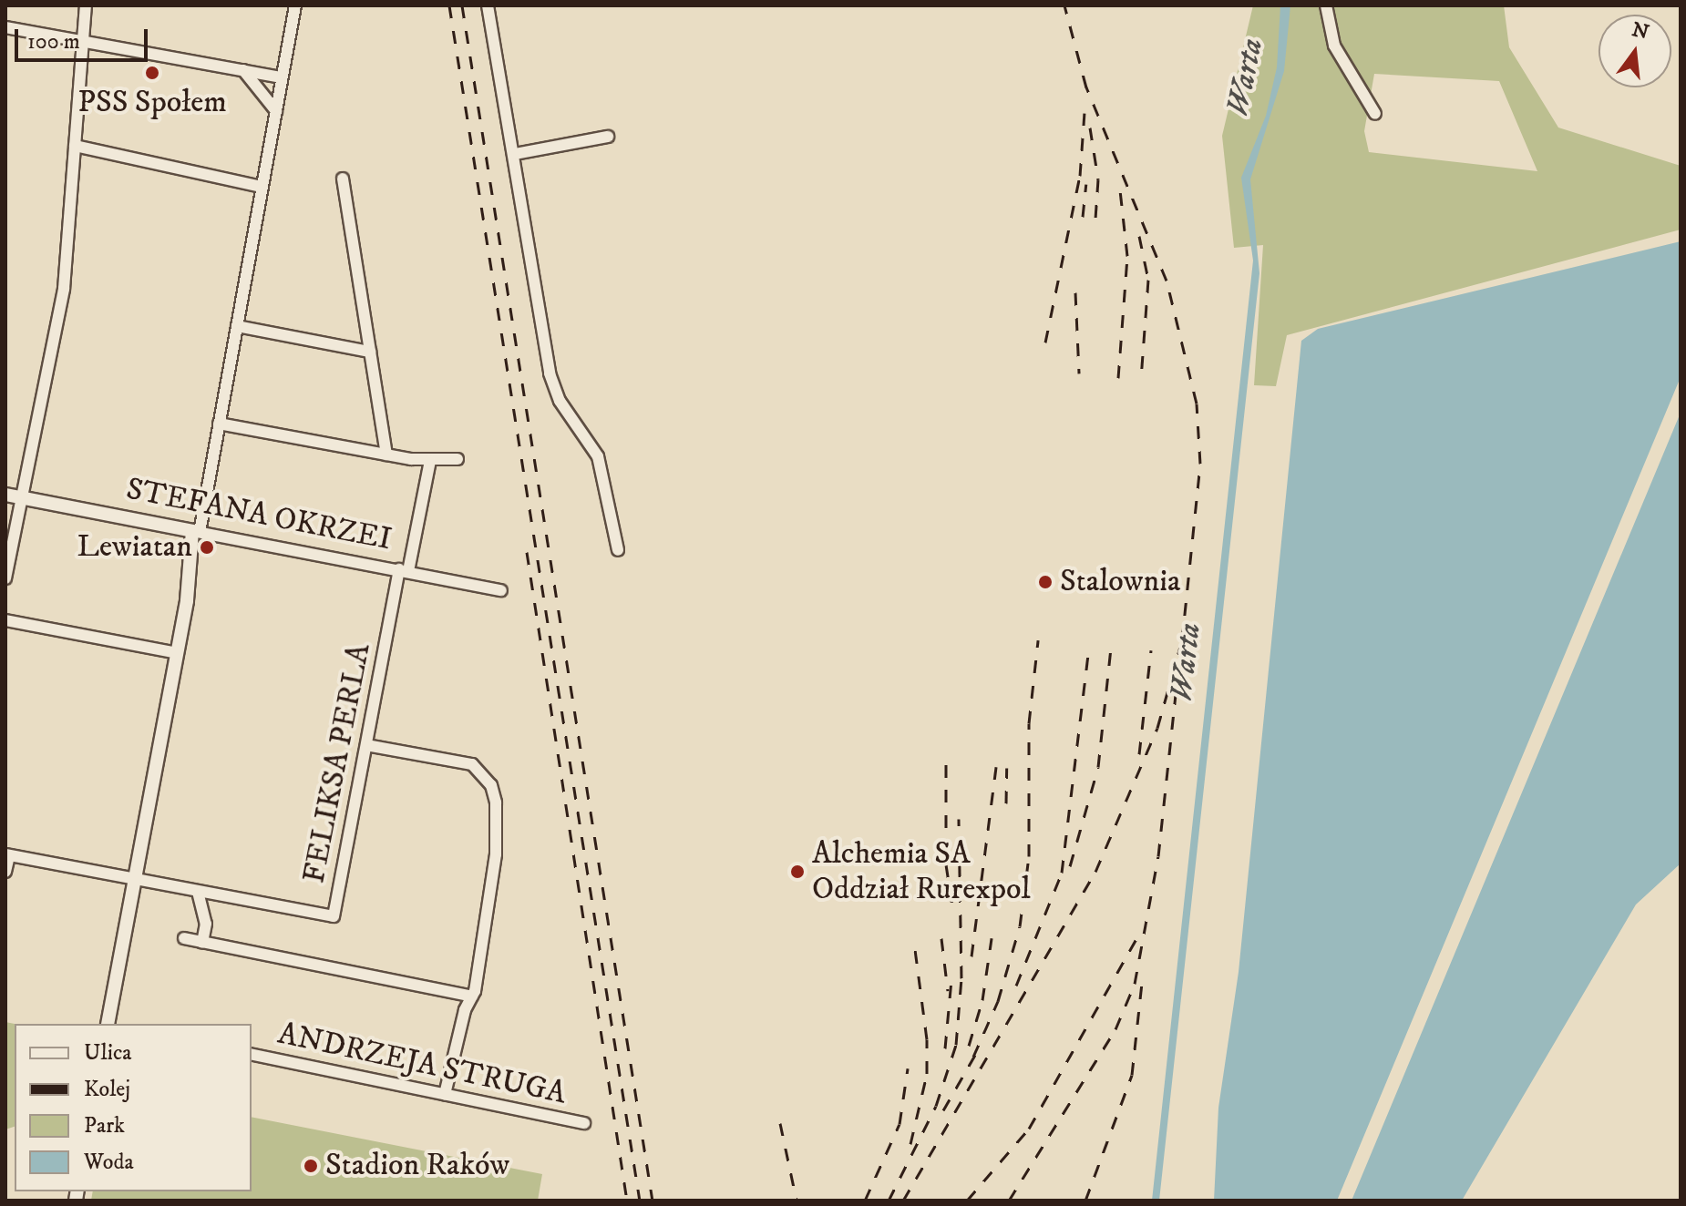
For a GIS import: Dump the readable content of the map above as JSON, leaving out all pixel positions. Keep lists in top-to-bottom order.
{
  "streets": {
    "street": ["STEFANA OKRZEI", "FELIKSA PERLA", "ANDRZEJA STRUGA"]
  },
  "crossings": [
    ["STEFANA OKRZEI", "FELIKSA PERLA"]
  ],
  "water": ["Warta"],
  "places": [
    "PSS Społem",
    "Lewiatan",
    "Stalownia",
    "Alchemia SA Oddział Rurexpol",
    "Stadion Raków"
  ],
  "legend": [
    "Ulica",
    "Kolej",
    "Park",
    "Woda"
  ],
  "scale_bar": "100 m",
  "north": "top"
}
